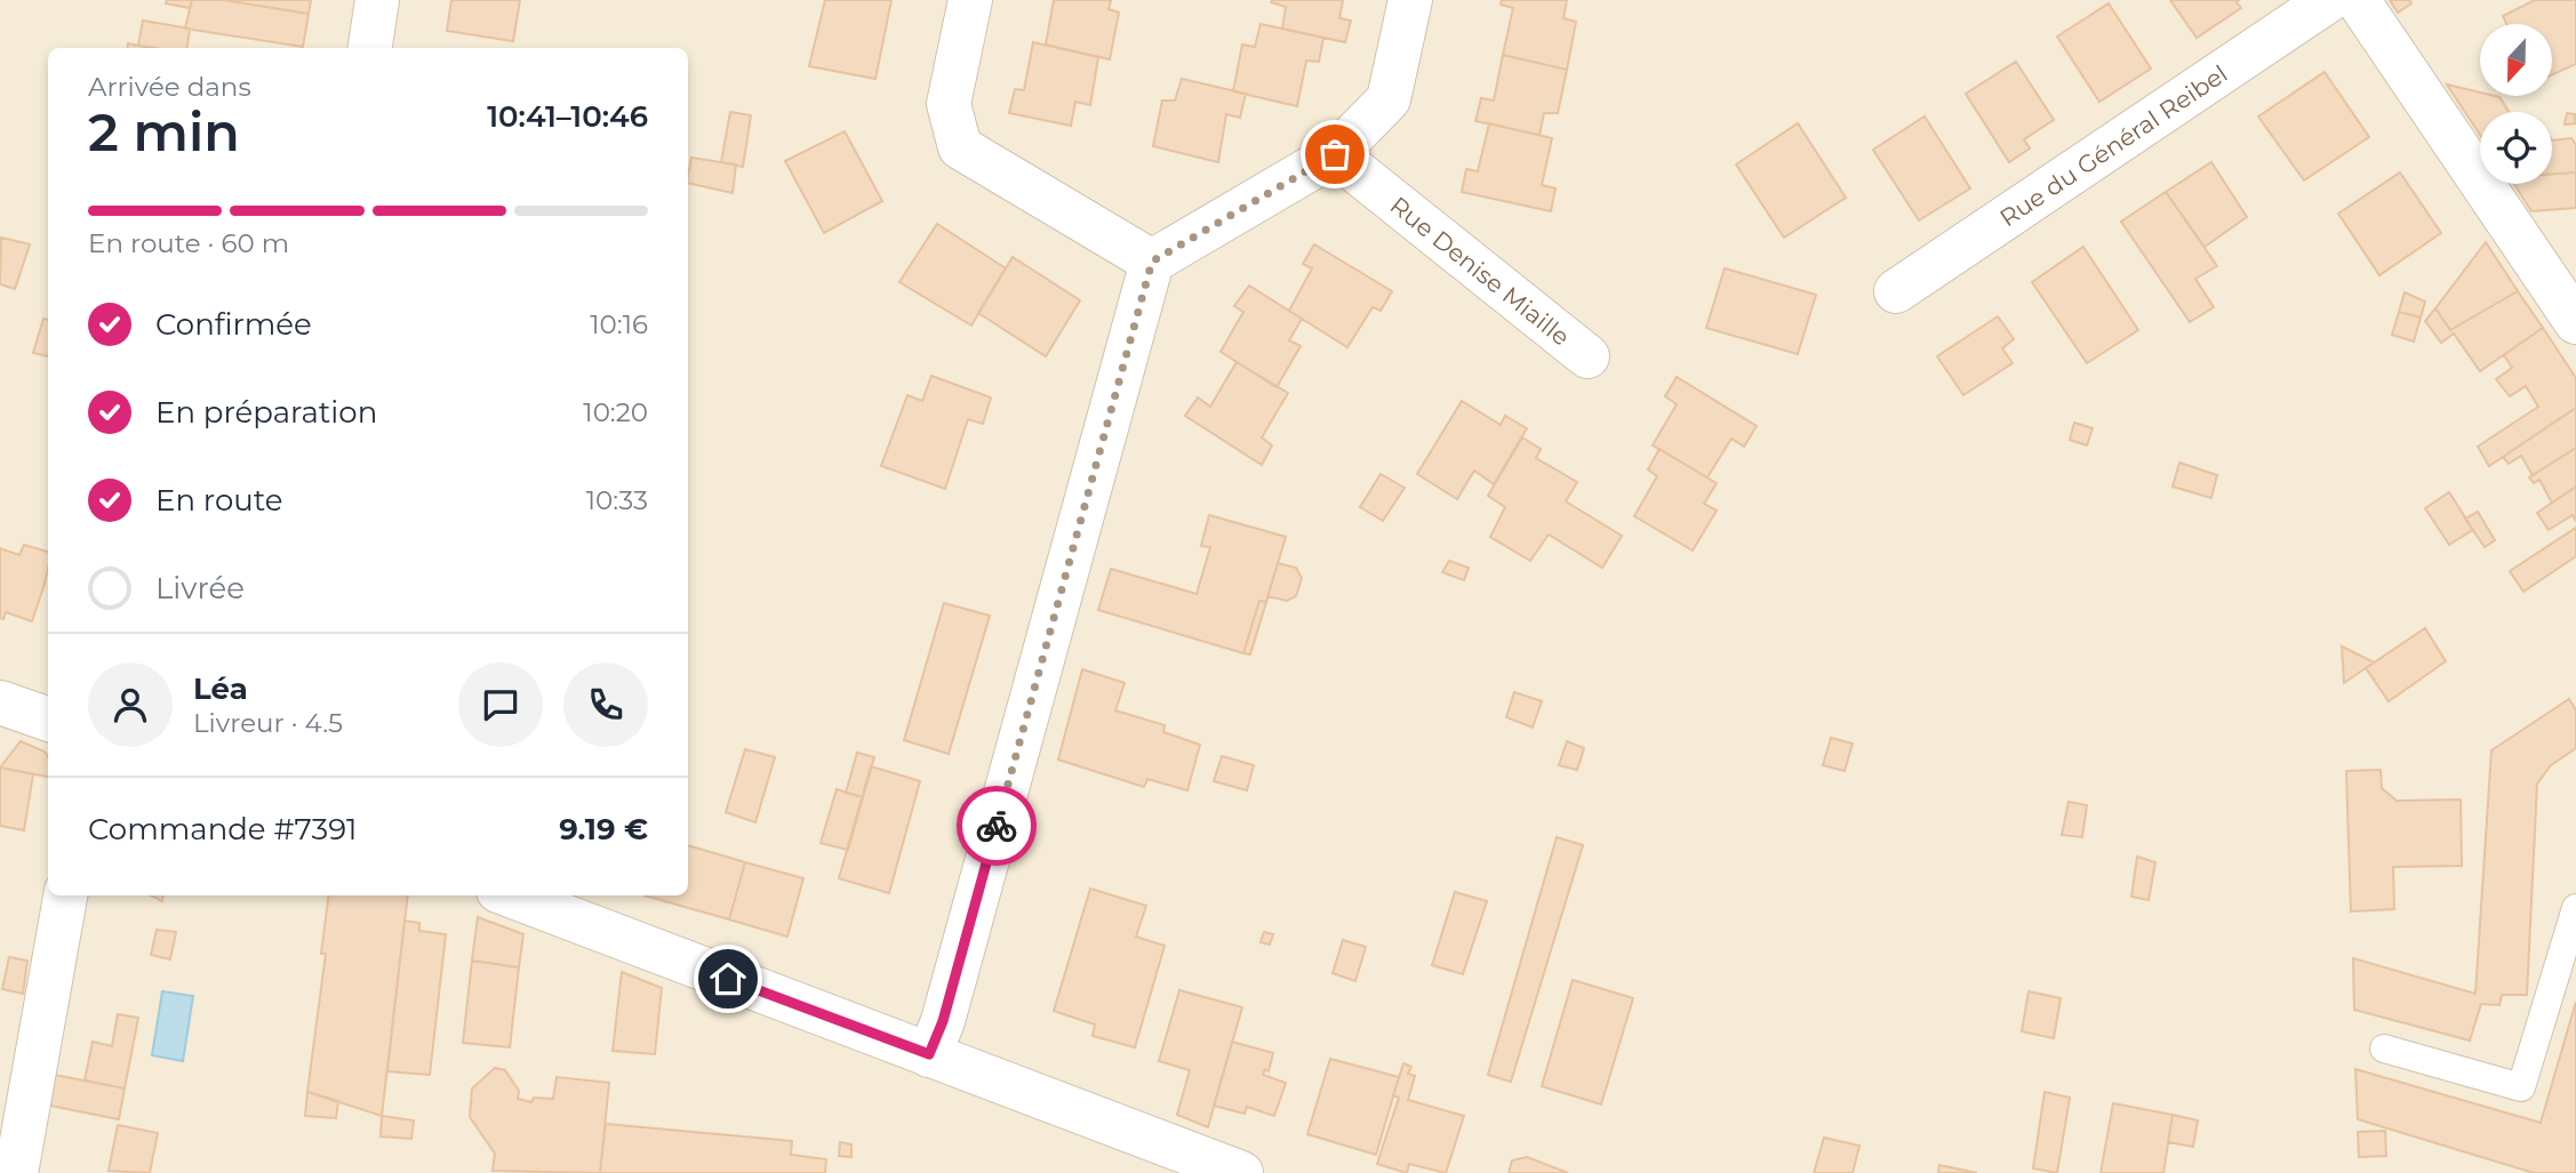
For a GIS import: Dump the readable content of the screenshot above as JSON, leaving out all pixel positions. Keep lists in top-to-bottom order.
{
  "streets": {
    "street": ["Rue du Général Reibel", "Rue Denise Miaille"]
  },
  "north": "bottom",
  "page": {
    "heading": ["2 min", "Arrivée dans", "10:41–10:46"],
    "panel": [
      "Léa",
      "Livreur · 4.5",
      "Commande #7391",
      "9.19 €"
    ],
    "bar": "En route · 60 m",
    "list": [
      ["Confirmée", "10:16"],
      ["En préparation", "10:20"],
      ["En route", "10:33"],
      "Livrée"
    ]
  }
}
